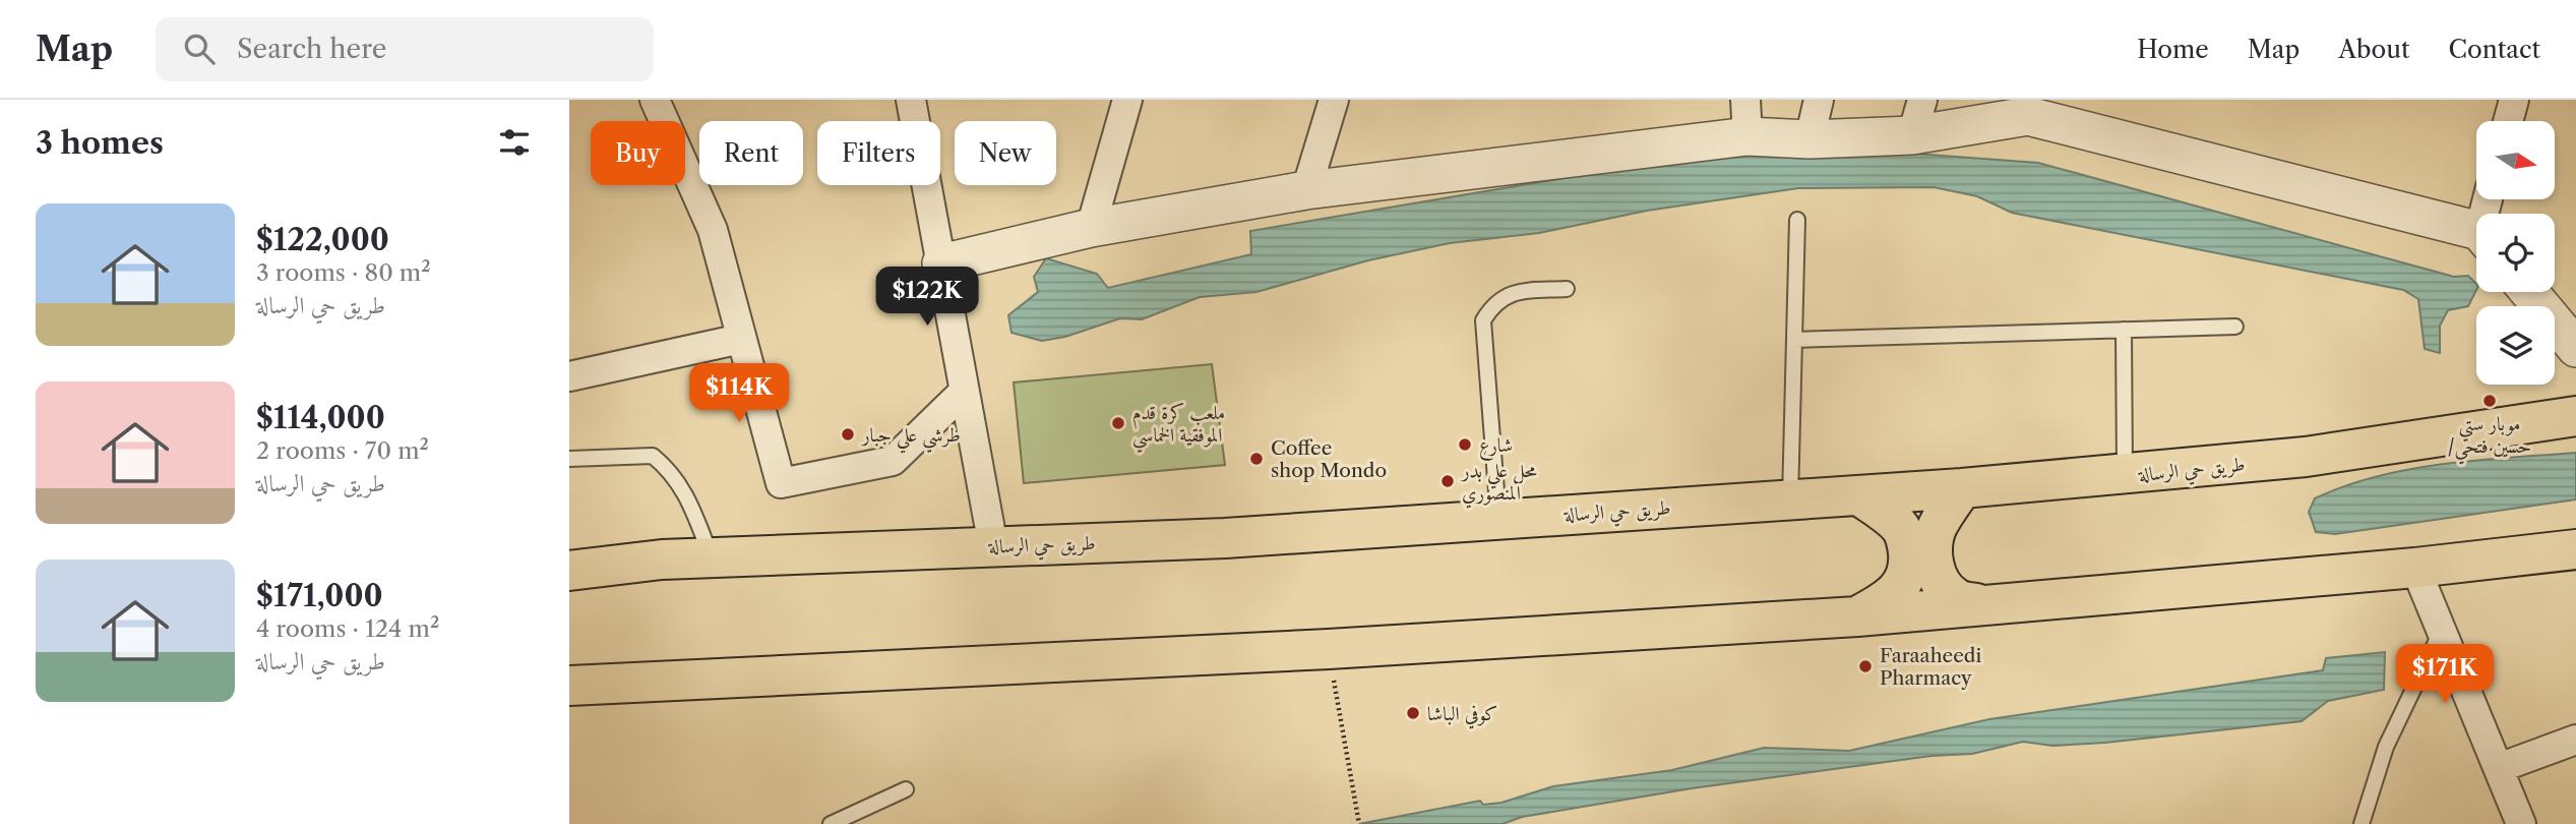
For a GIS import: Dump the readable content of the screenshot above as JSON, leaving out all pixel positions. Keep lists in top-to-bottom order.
{
  "streets": {
    "main road": ["طريق حي الرسالة"]
  },
  "places": [
    "موبار ستي /حسين فتحي",
    "ملعب كرة قدم الموفقية الخماسي",
    "طرشي علي جبار",
    "شارع",
    "Coffee shop Mondo",
    "محل علي بدر المنصوري",
    "Faraaheedi Pharmacy",
    "كوفي الباشا"
  ],
  "north": "right",
  "page": {
    "header": "Map",
    "search": "Search here",
    "nav": [
      "Home",
      "Map",
      "About",
      "Contact"
    ],
    "heading": "3 homes",
    "chip": [
      "Buy",
      "Rent",
      "Filters",
      "New"
    ],
    "list": [
      {
        "name": "$122,000",
        "note": "3 rooms · 80 m² · طريق حي الرسالة"
      },
      {
        "name": "$114,000",
        "note": "2 rooms · 70 m² · طريق حي الرسالة"
      },
      {
        "name": "$171,000",
        "note": "4 rooms · 124 m² · طريق حي الرسالة"
      }
    ],
    "price": ["$122K", "$114K", "$171K"]
  }
}
